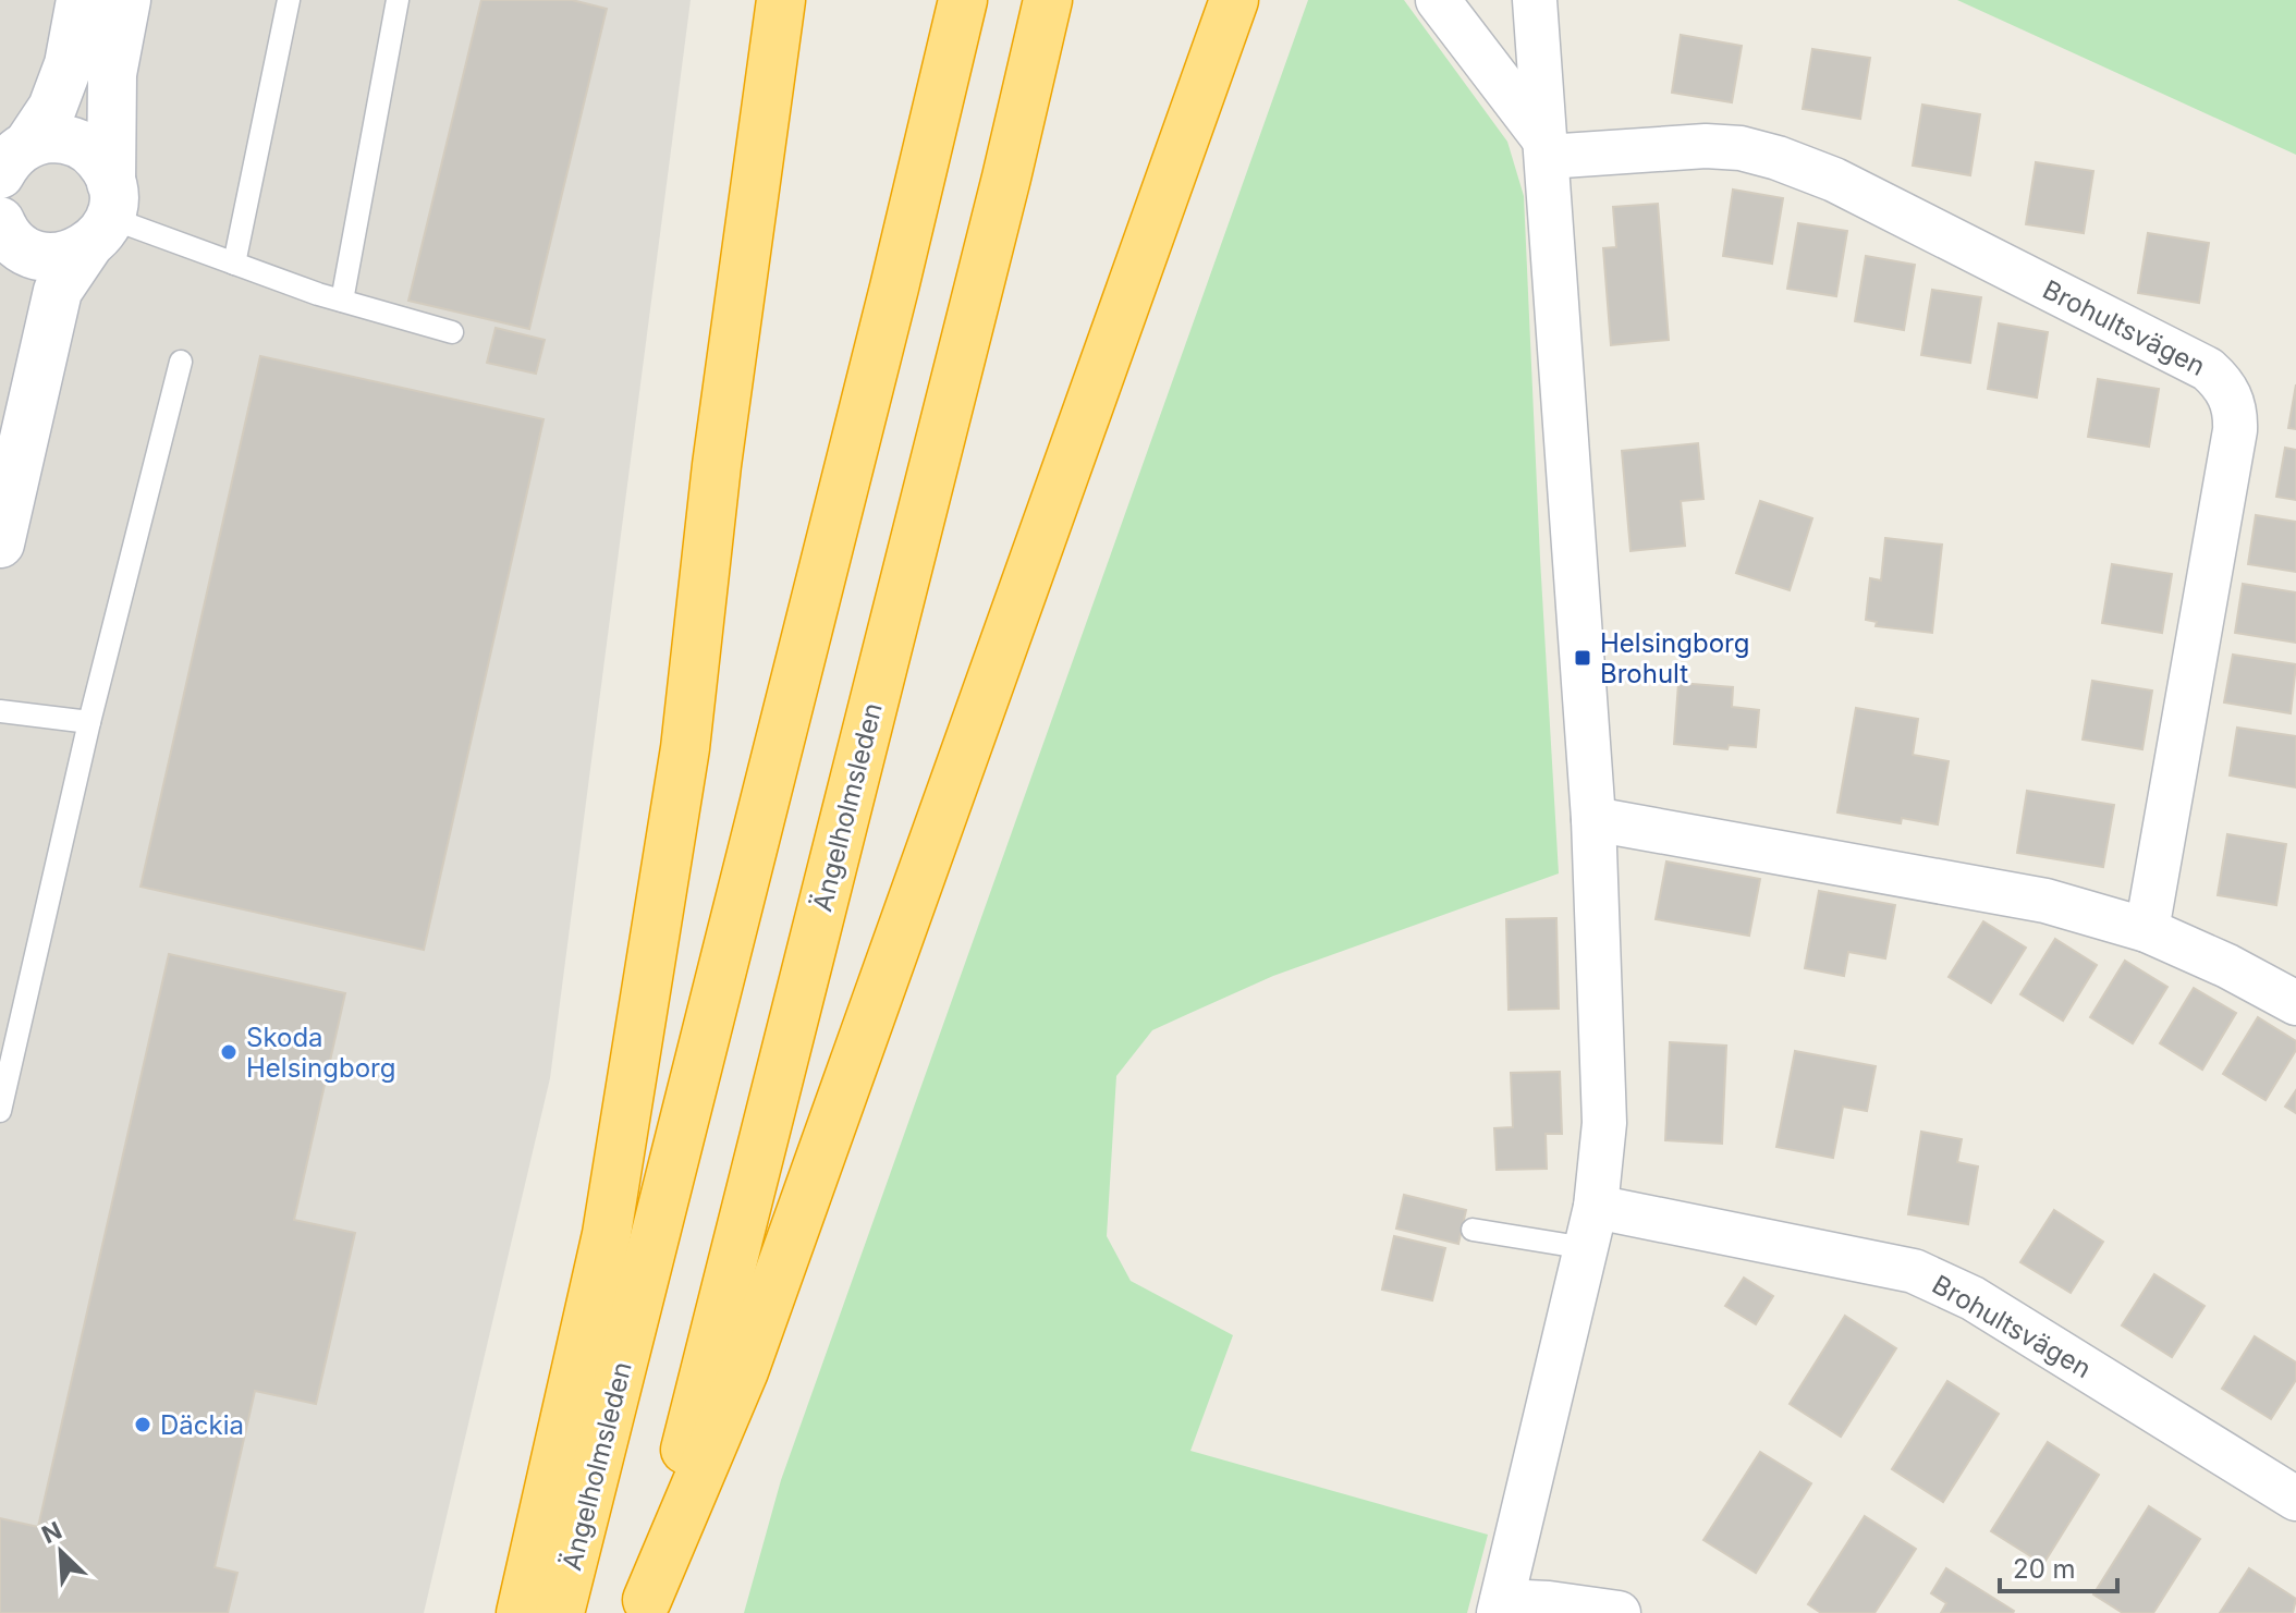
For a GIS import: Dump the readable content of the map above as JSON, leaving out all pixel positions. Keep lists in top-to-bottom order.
{
  "streets": {
    "highway": ["Ängelholmsleden"],
    "street": ["Brohultsvägen"]
  },
  "places": {
    "transit": ["Helsingborg Brohult"],
    "other": ["Skoda Helsingborg", "Däckia"]
  },
  "scale_bar": "20 m",
  "north": "top left"
}
